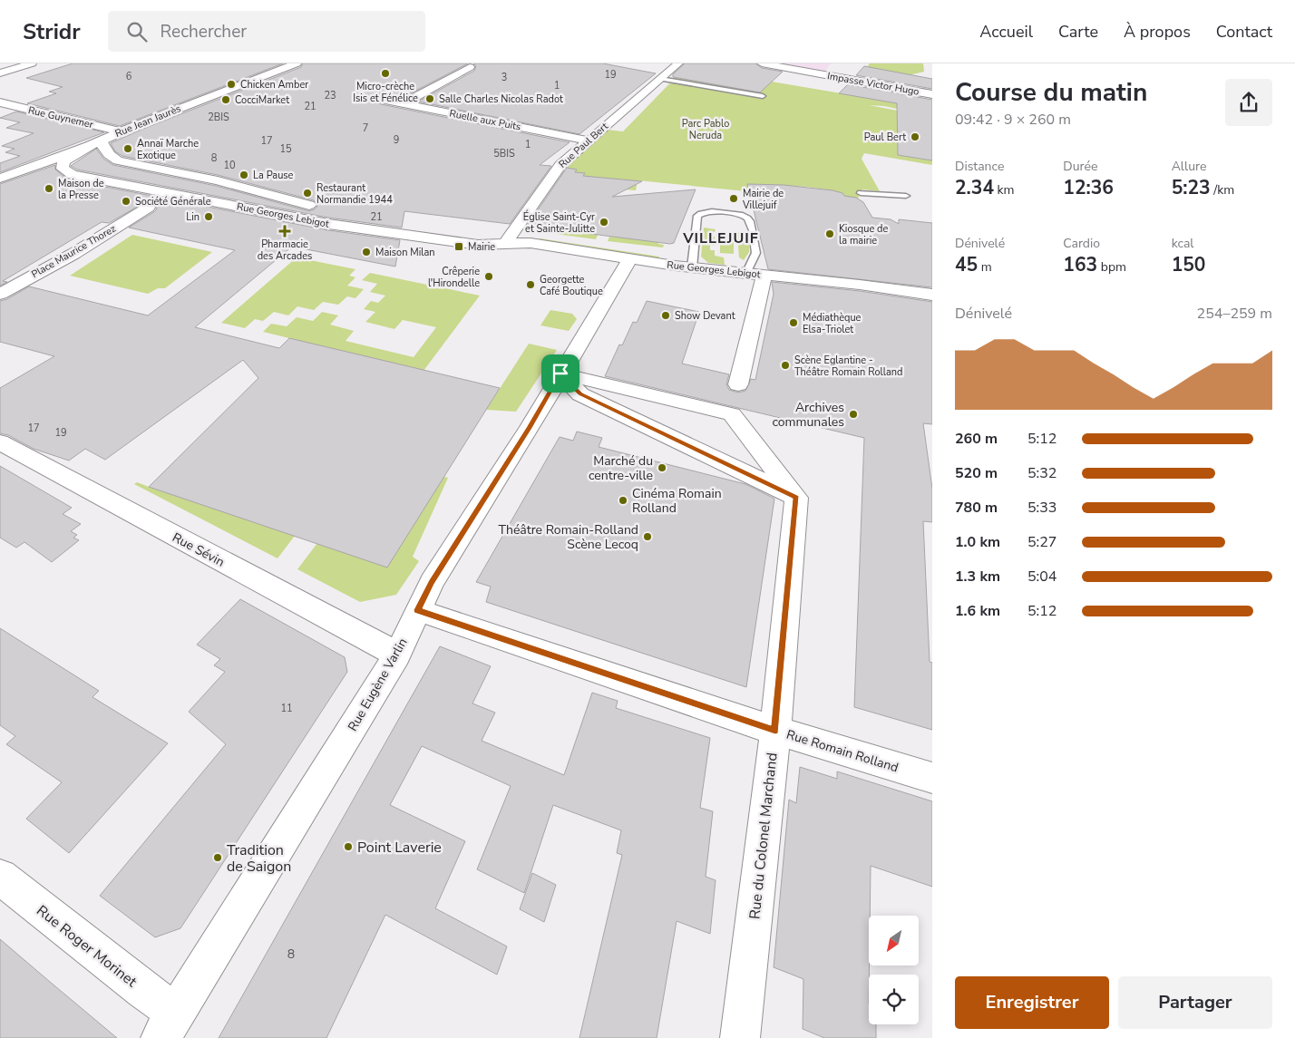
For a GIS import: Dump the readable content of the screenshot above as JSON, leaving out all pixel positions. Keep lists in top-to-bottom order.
{
  "streets": {
    "street": [
      "Impasse Victor Hugo",
      "Rue Guynemer",
      "Ruelle aux Puits",
      "Rue Jean Jaurès",
      "Rue Paul Bert",
      "Rue Georges Lebigot",
      "Place Maurice Thorez",
      "Rue Sévin",
      "Rue Eugène Varlin",
      "Rue Romain Rolland",
      "Rue du Colonel Marchand",
      "Rue Roger Morinet"
    ]
  },
  "crossings": [
    ["Rue Guynemer", "Rue Jean Jaurès"],
    ["Ruelle aux Puits", "Rue Paul Bert"],
    ["Rue Jean Jaurès", "Rue Georges Lebigot"],
    ["Rue Paul Bert", "Rue Georges Lebigot"],
    ["Rue Georges Lebigot", "Rue Eugène Varlin"],
    ["Rue Sévin", "Rue Eugène Varlin"],
    ["Rue Eugène Varlin", "Rue Romain Rolland"],
    ["Rue Eugène Varlin", "Rue Roger Morinet"],
    ["Rue Romain Rolland", "Rue du Colonel Marchand"]
  ],
  "districts": ["VILLEJUIF"],
  "parks": ["Parc Pablo Neruda"],
  "places": {
    "other": [
      "Micro-crèche Isis et Fénélice",
      "Chicken Amber",
      "Salle Charles Nicolas Radot",
      "CocciMarket",
      "Paul Bert",
      "Annaï Marche Exotique",
      "La Pause",
      "Maison de la Presse",
      "Restaurant Normandie 1944",
      "Mairie de Villejuif",
      "Société Générale",
      "Lin",
      "Église Saint-Cyr et Sainte-Julitte",
      "Kiosque de la mairie",
      "Maison Milan",
      "Crêperie l'Hirondelle",
      "Georgette Café Boutique",
      "Show Devant",
      "Médiathèque Elsa-Triolet",
      "Scène Eglantine - Théâtre Romain Rolland",
      "Archives communales",
      "Marché du centre-ville",
      "Cinéma Romain Rolland",
      "Théâtre Romain-Rolland Scène Lecoq",
      "Point Laverie",
      "Tradition de Saigon"
    ],
    "health": ["Pharmacie des Arcades"],
    "transit": ["Mairie"]
  },
  "house_numbers": [
    "19",
    "6",
    "3",
    "1",
    "23",
    "21",
    "2BIS",
    "7",
    "9",
    "17",
    "1",
    "15",
    "5BIS",
    "8",
    "10",
    "21",
    "17",
    "19",
    "11",
    "8"
  ],
  "north": "bottom left",
  "page": {
    "header": "Stridr",
    "search": "Rechercher",
    "nav": [
      "Accueil",
      "Carte",
      "À propos",
      "Contact"
    ],
    "heading": ["Course du matin", "09:42 · 9 × 260 m"],
    "stats": [
      ["Distance", "2.34 km"],
      ["Durée", "12:36"],
      ["Allure", "5:23 /km"],
      ["Dénivelé", "45 m"],
      ["Cardio", "163 bpm"],
      ["kcal", "150"]
    ],
    "chart": ["Dénivelé", "254–259 m"],
    "list": [
      {
        "name": "260 m",
        "note": "5:12"
      },
      {
        "name": "520 m",
        "note": "5:32"
      },
      {
        "name": "780 m",
        "note": "5:33"
      },
      {
        "name": "1.0 km",
        "note": "5:27"
      },
      {
        "name": "1.3 km",
        "note": "5:04"
      },
      {
        "name": "1.6 km",
        "note": "5:12"
      }
    ],
    "buttons": ["Enregistrer", "Partager"]
  }
}
